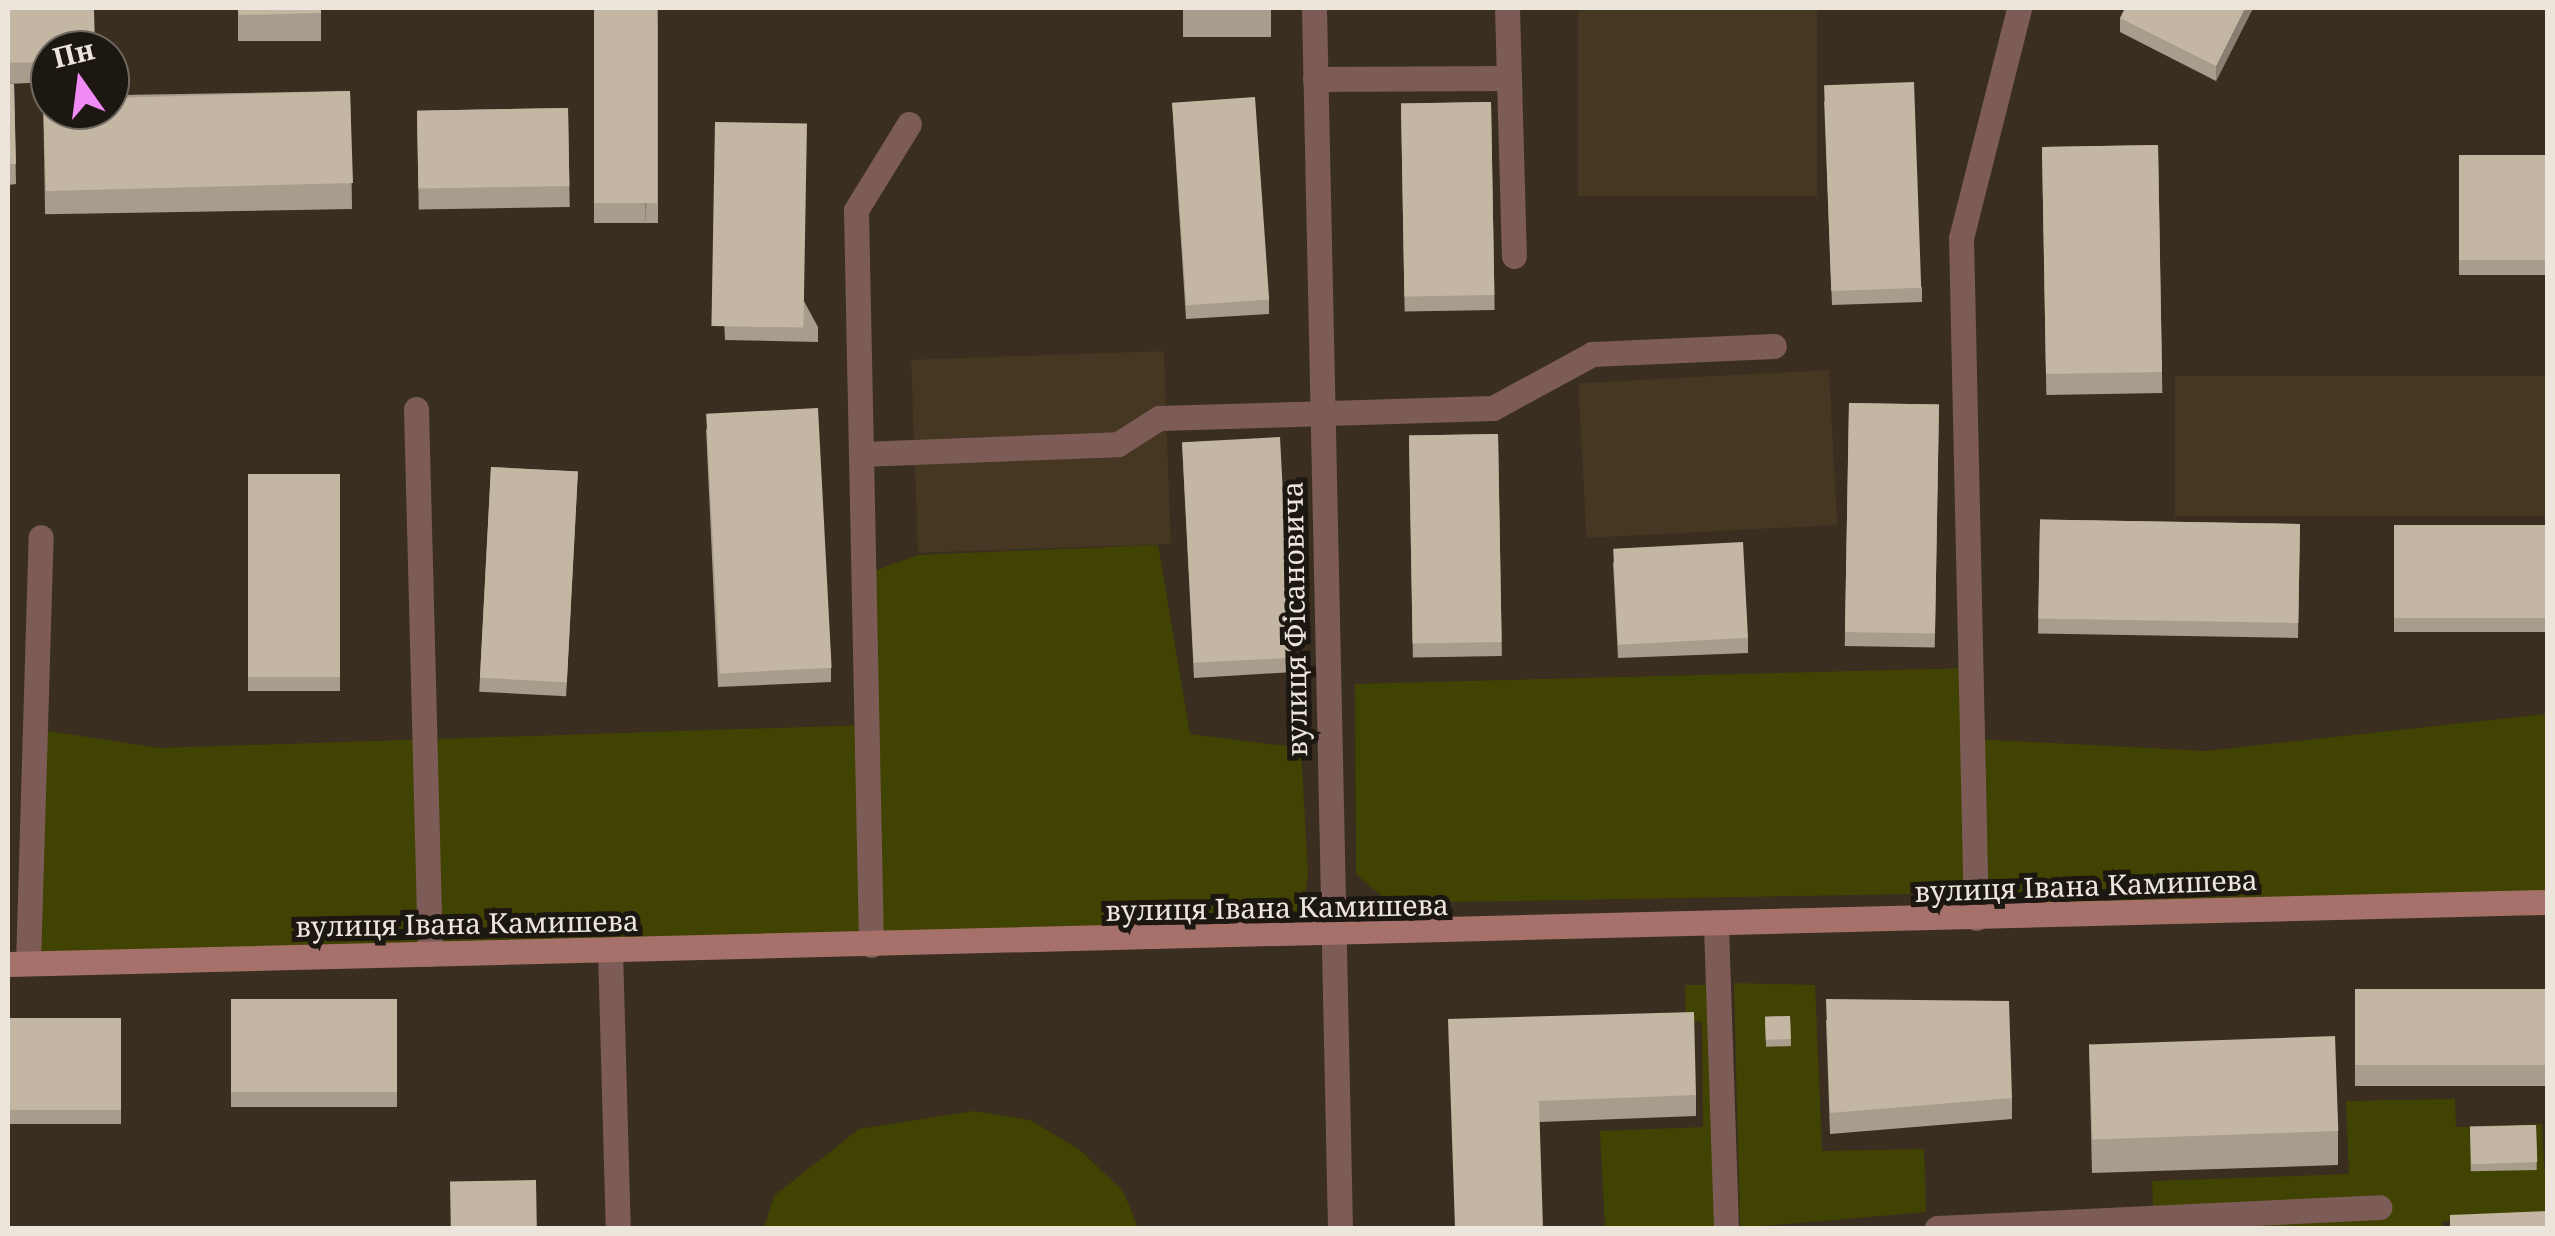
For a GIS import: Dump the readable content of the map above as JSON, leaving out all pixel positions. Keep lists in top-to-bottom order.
{
  "streets": {
    "street": ["вулиця Фісановича", "вулиця Івана Камишева"]
  },
  "crossings": [
    ["вулиця Фісановича", "вулиця Івана Камишева"]
  ],
  "north": "top"
}
